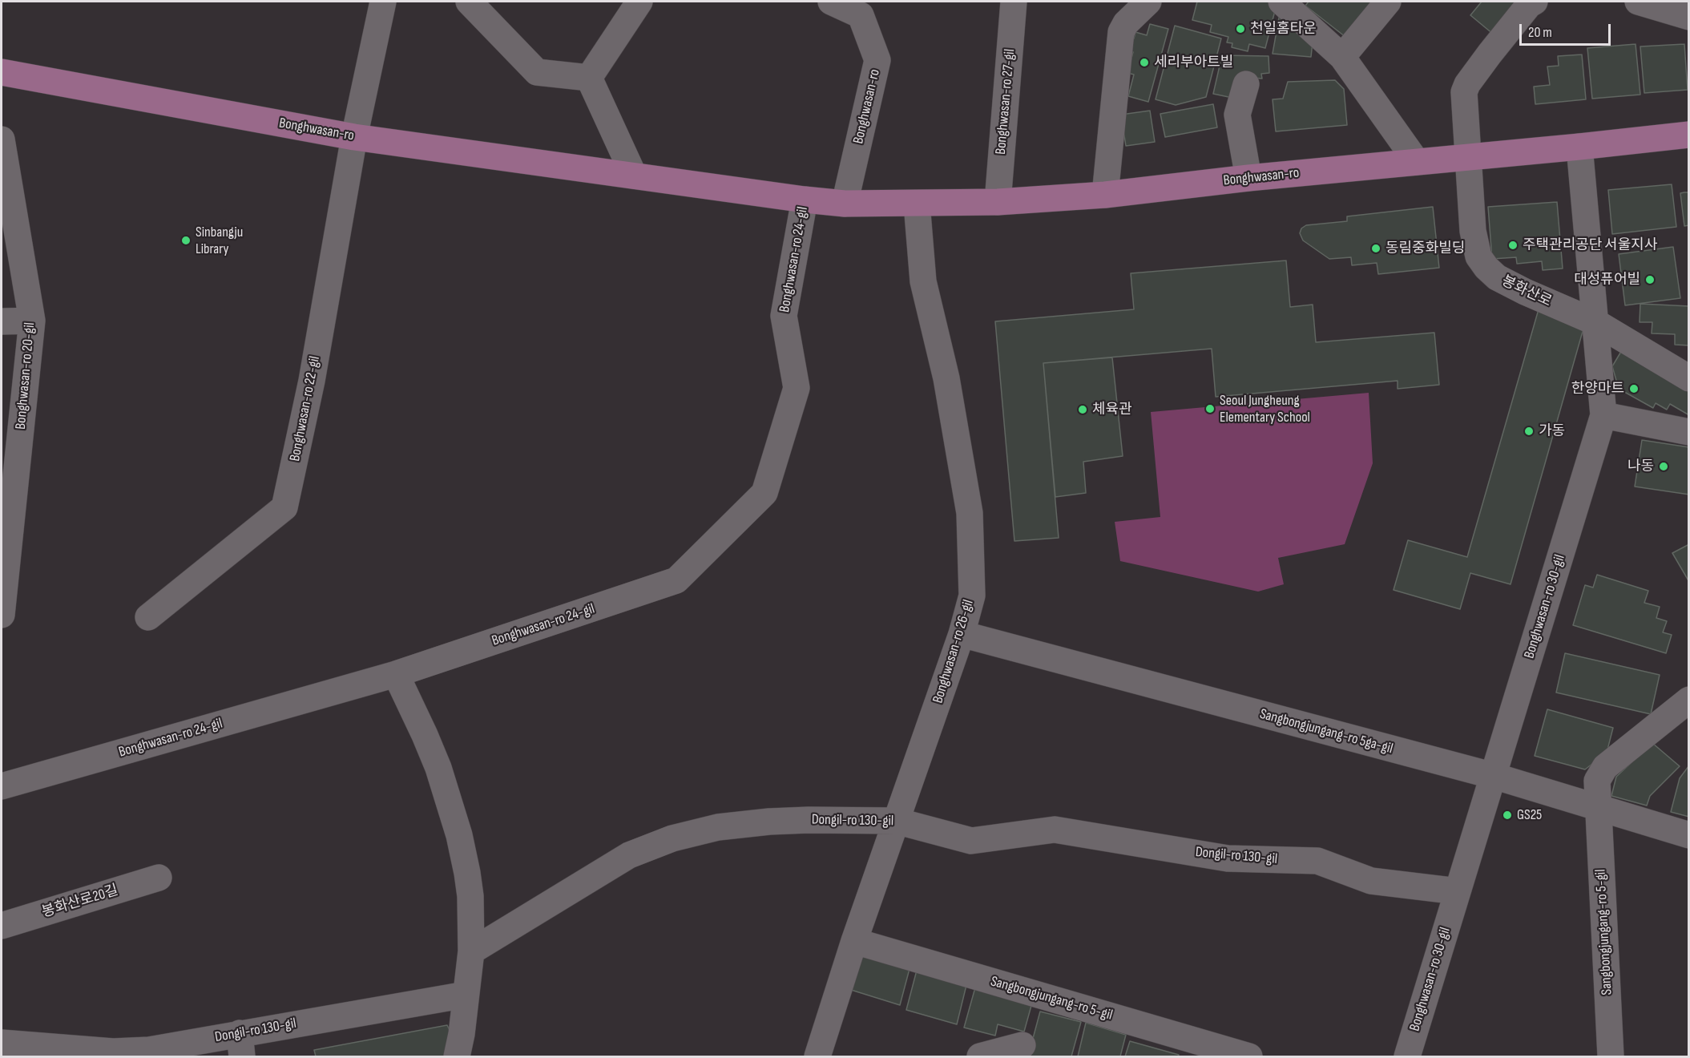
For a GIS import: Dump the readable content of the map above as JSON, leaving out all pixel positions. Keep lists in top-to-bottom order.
{
  "streets": {
    "main road": ["Bonghwasan-ro"],
    "street": [
      "Bonghwasan-ro 27-gil",
      "Bonghwasan-ro 24-gil",
      "봉화산로",
      "Bonghwasan-ro 20-gil",
      "Bonghwasan-ro 22-gil",
      "Bonghwasan-ro 30-gil",
      "Bonghwasan-ro 26-gil",
      "Sangbongjungang-ro 5ga-gil",
      "Dongil-ro 130-gil",
      "봉화산로20길",
      "Sangbongjungang-ro 5-gil"
    ]
  },
  "crossings": [
    ["Bonghwasan-ro 27-gil", "Bonghwasan-ro"],
    ["Bonghwasan-ro", "Bonghwasan-ro 24-gil"],
    ["Bonghwasan-ro", "봉화산로"],
    ["Bonghwasan-ro", "Bonghwasan-ro 22-gil"],
    ["Bonghwasan-ro", "Bonghwasan-ro 30-gil"],
    ["Bonghwasan-ro", "Bonghwasan-ro 26-gil"],
    ["봉화산로", "Bonghwasan-ro 30-gil"],
    ["Bonghwasan-ro 30-gil", "Sangbongjungang-ro 5ga-gil"],
    ["Bonghwasan-ro 30-gil", "Dongil-ro 130-gil"],
    ["Bonghwasan-ro 26-gil", "Sangbongjungang-ro 5ga-gil"],
    ["Bonghwasan-ro 26-gil", "Dongil-ro 130-gil"],
    ["Bonghwasan-ro 26-gil", "Sangbongjungang-ro 5-gil"],
    ["Sangbongjungang-ro 5ga-gil", "Sangbongjungang-ro 5-gil"]
  ],
  "places": [
    "천일홈타운",
    "세리부아트빌",
    "Sinbangju Library",
    "주택관리공단 서울지사",
    "동림중화빌딩",
    "대성퓨어빌",
    "한양마트",
    "Seoul Jungheung Elementary School",
    "체육관",
    "가동",
    "나동",
    "GS25"
  ],
  "scale_bar": "20 m"
}
